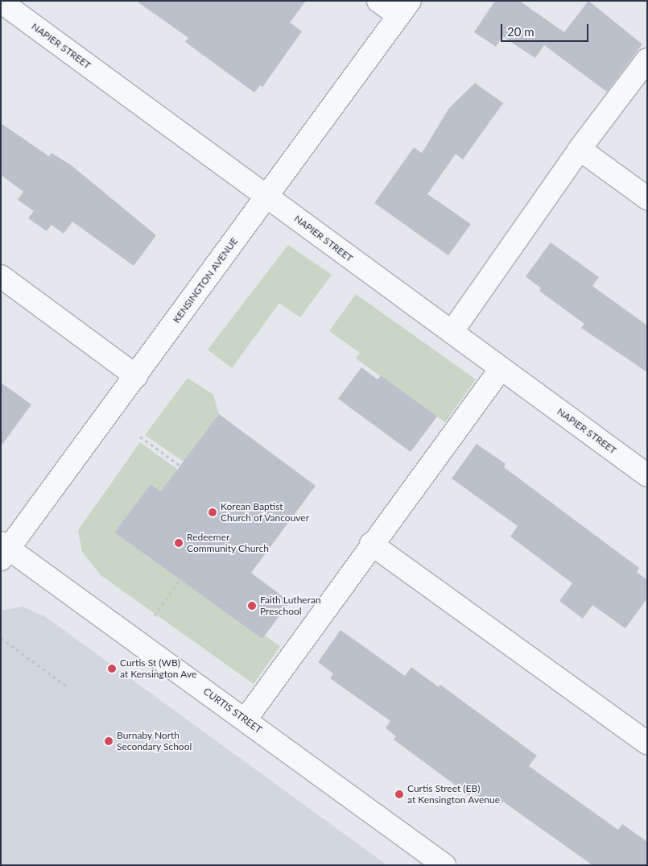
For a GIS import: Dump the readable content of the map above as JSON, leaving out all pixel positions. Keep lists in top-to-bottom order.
{
  "streets": {
    "street": ["NAPIER STREET", "KENSINGTON AVENUE", "CURTIS STREET"]
  },
  "crossings": [
    ["NAPIER STREET", "KENSINGTON AVENUE"],
    ["KENSINGTON AVENUE", "CURTIS STREET"]
  ],
  "places": [
    "Korean Baptist Church of Vancouver",
    "Redeemer Community Church",
    "Faith Lutheran Preschool",
    "Curtis St (WB) at Kensington Ave",
    "Burnaby North Secondary School",
    "Curtis Street (EB) at Kensington Avenue"
  ],
  "scale_bar": "20 m"
}
